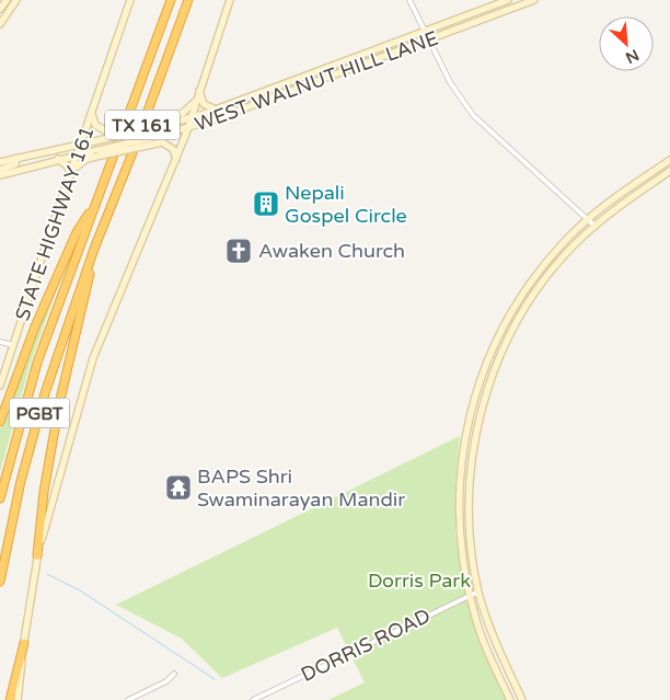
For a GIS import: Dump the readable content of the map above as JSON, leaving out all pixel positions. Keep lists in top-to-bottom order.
{
  "streets": {
    "highway": ["TX 161", "PGBT"],
    "main road": ["WEST WALNUT HILL LANE", "STATE HIGHWAY 161"],
    "street": ["DORRIS ROAD"]
  },
  "crossings": [
    ["WEST WALNUT HILL LANE", "STATE HIGHWAY 161"],
    ["TX 161", "PGBT"]
  ],
  "parks": ["Dorris Park"],
  "places": {
    "building": ["Nepali Gospel Circle"],
    "church": ["Awaken Church"],
    "temple": ["BAPS Shri Swaminarayan Mandir"]
  },
  "north": "bottom right"
}
